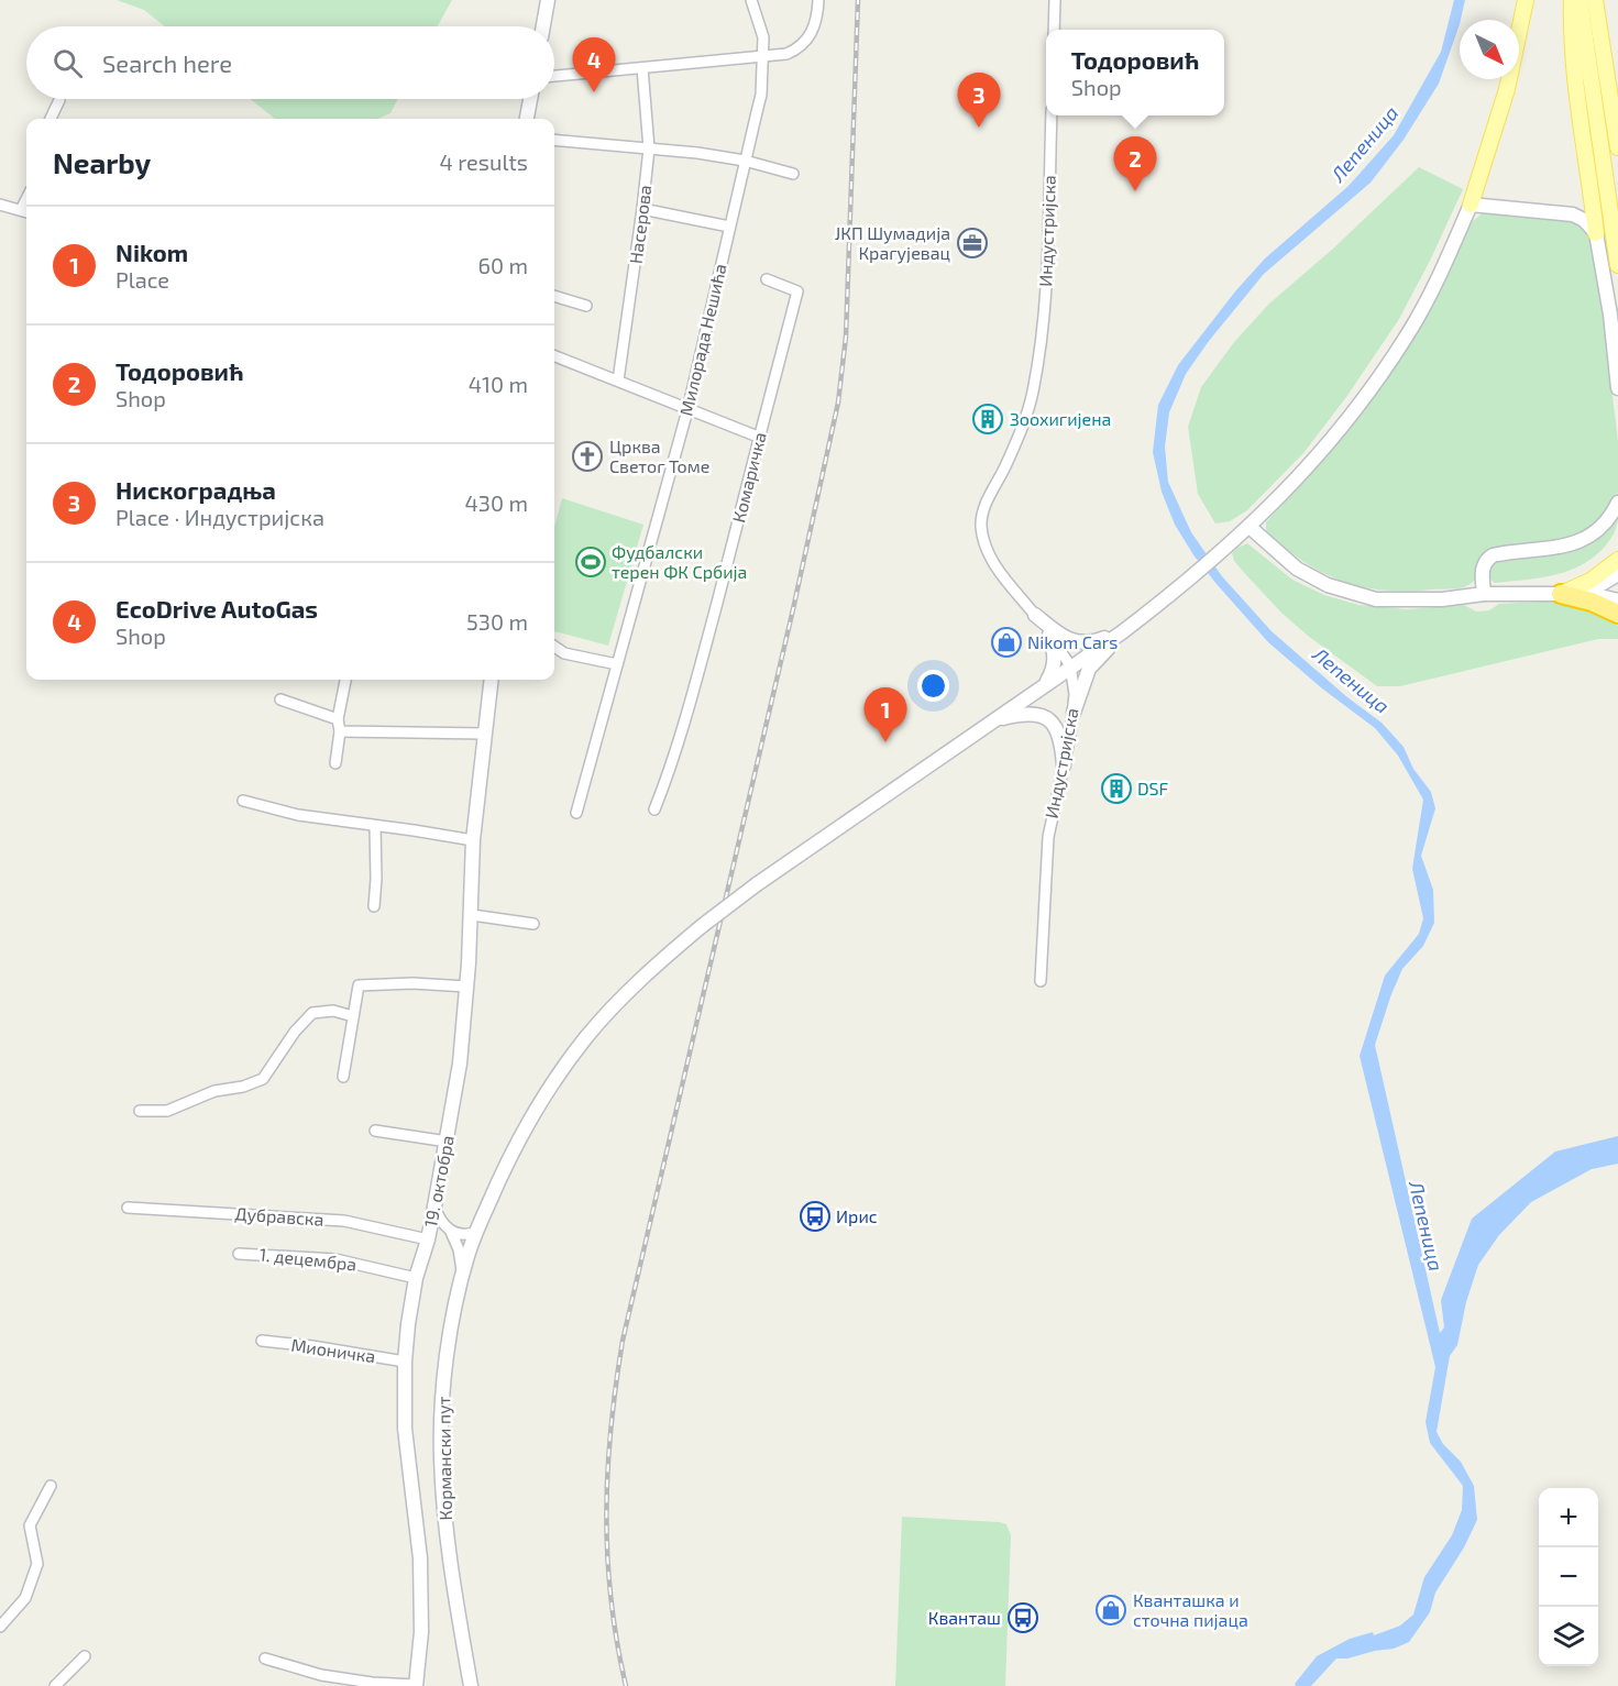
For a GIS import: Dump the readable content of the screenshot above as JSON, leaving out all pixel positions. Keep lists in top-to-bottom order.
{
  "streets": {
    "street": [
      "Насерова",
      "Индустријска",
      "Милорада Нешића",
      "Комаричка",
      "19. октобра",
      "Дубравска",
      "1. децембра",
      "Мионичка",
      "Кормански пут"
    ]
  },
  "crossings": [
    ["Индустријска", "Кормански пут"],
    ["19. октобра", "Дубравска"],
    ["19. октобра", "1. децембра"],
    ["19. октобра", "Мионичка"]
  ],
  "water": ["Лепеница"],
  "places": {
    "office": ["ЈКП Шумадија Крагујевац"],
    "building": ["Зоохигијена", "DSF"],
    "church": ["Црква Светог Томе"],
    "sports": ["Фудбалски терен ФК Србија"],
    "shop": ["Nikom Cars", "Кванташка и сточна пијаца"],
    "bus stop": ["Ирис", "Кванташ"]
  },
  "north": "bottom right",
  "page": {
    "search": "Search here",
    "popup": ["Тодоровић", "Shop"],
    "pins": [
      "4",
      "3",
      "2",
      "1"
    ],
    "heading": ["Nearby", "4 results"],
    "list": [
      {
        "mark": "1",
        "name": "Nikom",
        "note": "Place",
        "value": "60 m"
      },
      {
        "mark": "2",
        "name": "Тодоровић",
        "note": "Shop",
        "value": "410 m"
      },
      {
        "mark": "3",
        "name": "Нискоградња",
        "note": "Place · Индустријска",
        "value": "430 m"
      },
      {
        "mark": "4",
        "name": "EcoDrive AutoGas",
        "note": "Shop",
        "value": "530 m"
      }
    ],
    "map_buttons": ["+", "−"]
  }
}
